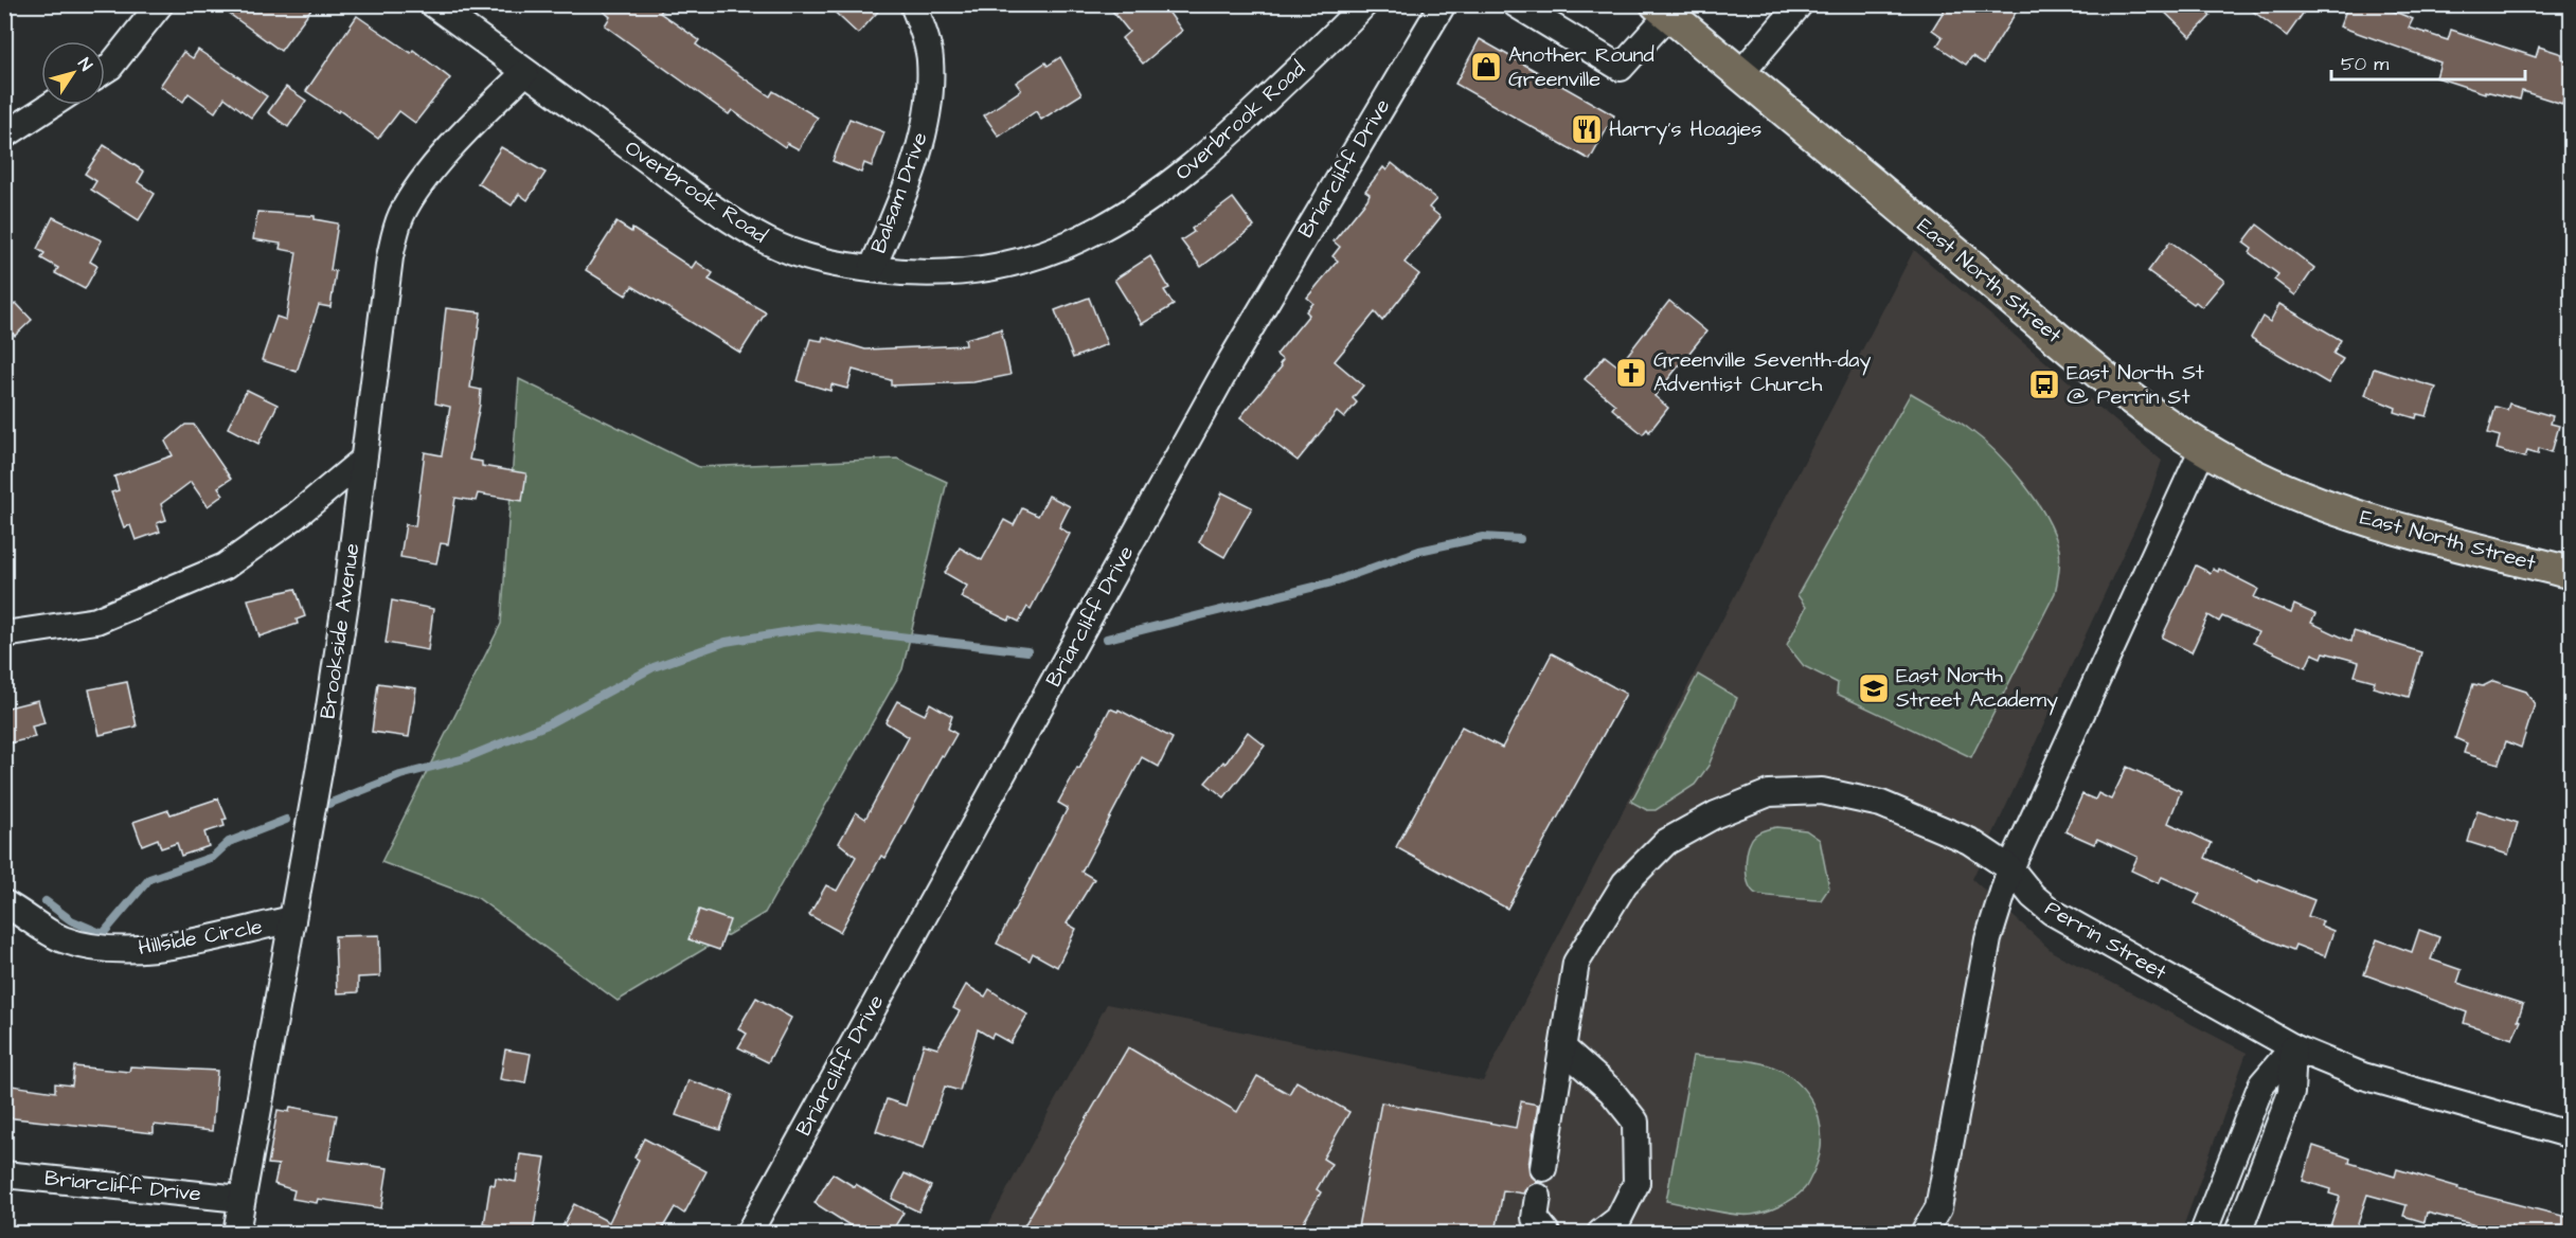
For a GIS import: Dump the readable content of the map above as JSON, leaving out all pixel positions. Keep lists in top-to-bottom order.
{
  "streets": {
    "main road": ["East North Street"],
    "street": [
      "Overbrook Road",
      "Briarcliff Drive",
      "Balsam Drive",
      "Brookside Avenue",
      "Hillside Circle",
      "Perrin Street"
    ]
  },
  "crossings": [
    ["Overbrook Road", "Balsam Drive"],
    ["Overbrook Road", "Brookside Avenue"],
    ["Briarcliff Drive", "Brookside Avenue"],
    ["Brookside Avenue", "Hillside Circle"]
  ],
  "places": {
    "shop": ["Another Round Greenville"],
    "restaurant": ["Harry's Hoagies"],
    "church": ["Greenville Seventh-day Adventist Church"],
    "bus stop": ["East North St @ Perrin St"],
    "school or university": ["East North Street Academy"]
  },
  "scale_bar": "50 m",
  "north": "top right"
}
